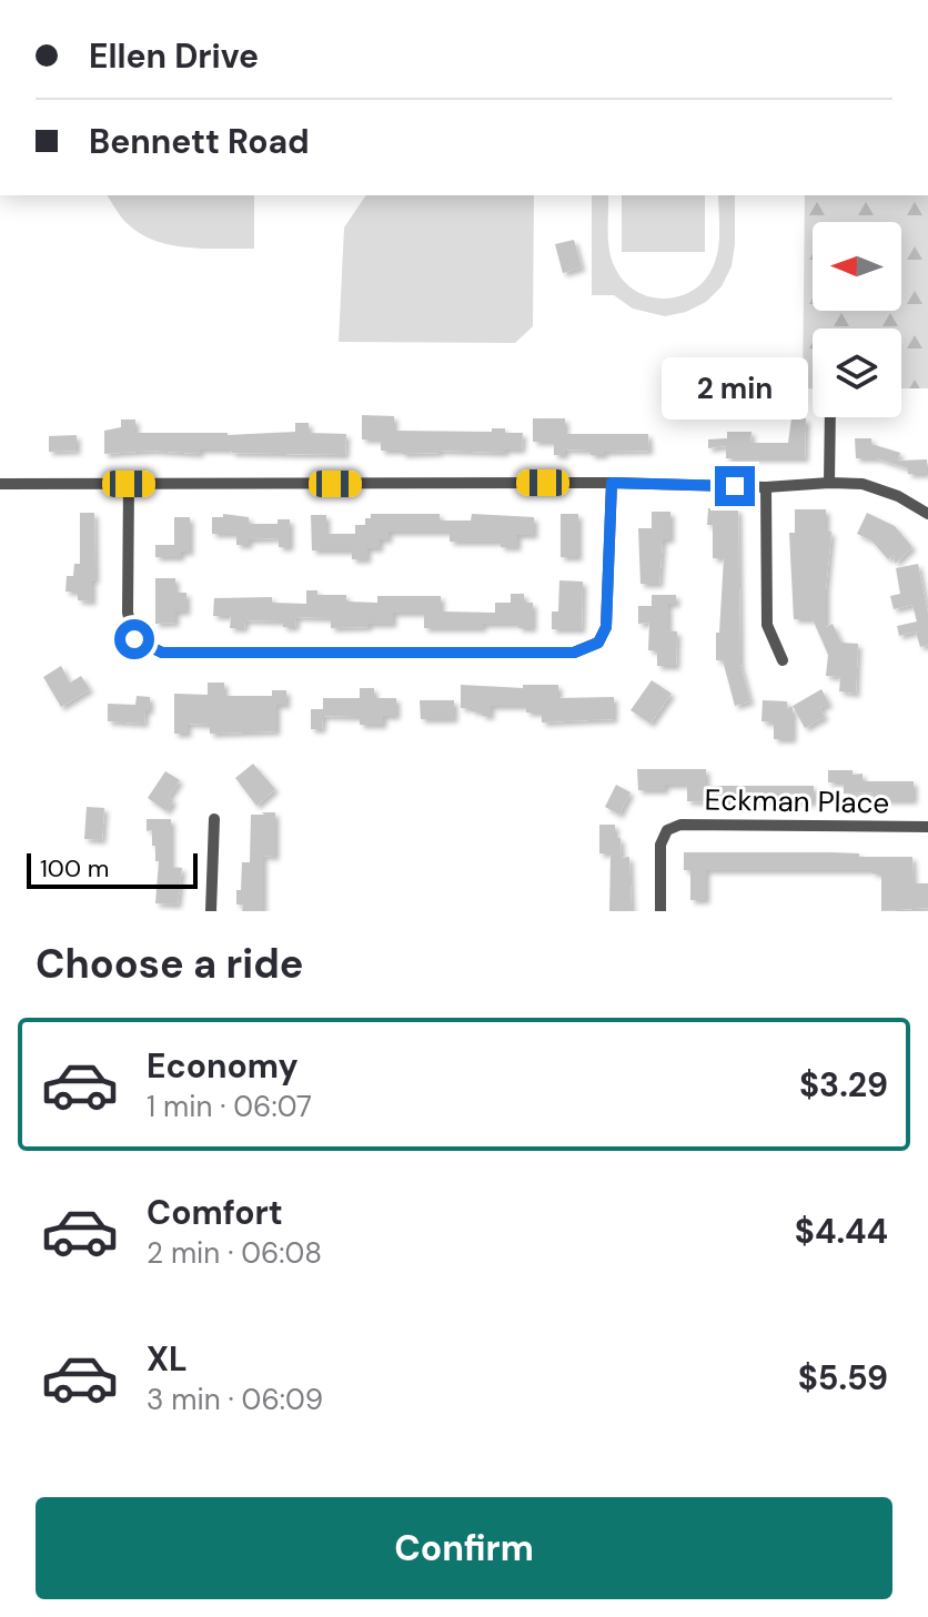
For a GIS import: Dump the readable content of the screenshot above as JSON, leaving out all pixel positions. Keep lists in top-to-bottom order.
{
  "streets": {
    "street": ["Eckman Place"]
  },
  "scale_bar": "100 m",
  "north": "left",
  "page": {
    "banner": ["Ellen Drive", "Bennett Road"],
    "bubble": "2 min",
    "scale": "100 m",
    "heading": "Choose a ride",
    "list": [
      {
        "name": "Economy",
        "note": "1 min · 06:07",
        "value": "$3.29"
      },
      {
        "name": "Comfort",
        "note": "2 min · 06:08",
        "value": "$4.44"
      },
      {
        "name": "XL",
        "note": "3 min · 06:09",
        "value": "$5.59"
      }
    ],
    "buttons": "Confirm"
  }
}
